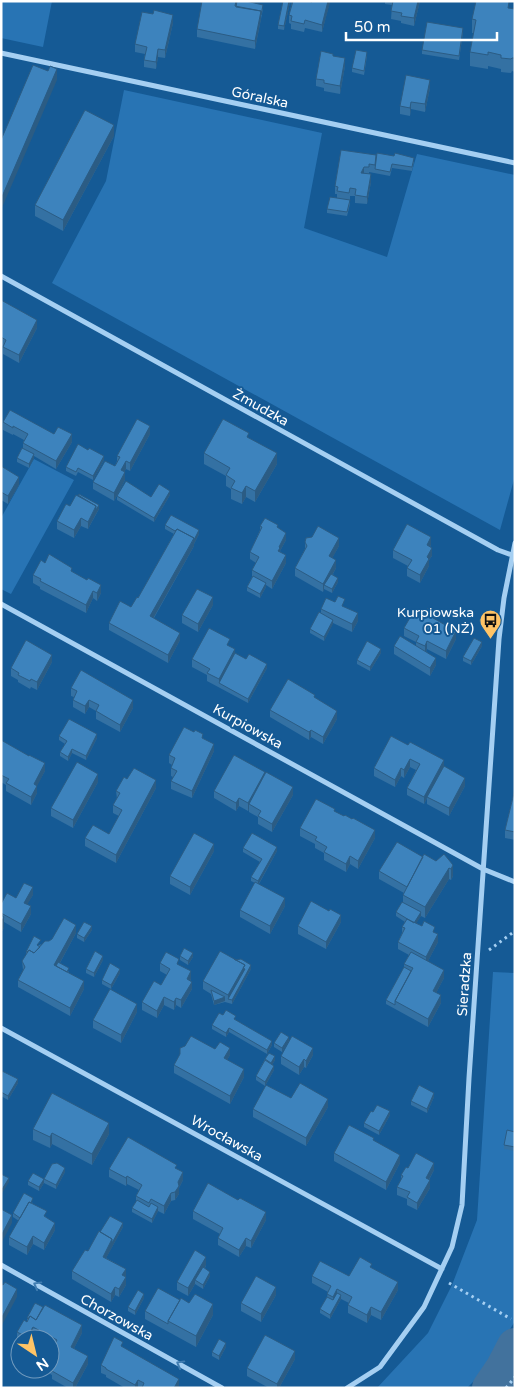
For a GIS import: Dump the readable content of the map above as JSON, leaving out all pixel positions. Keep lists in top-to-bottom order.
{
  "streets": {
    "street": [
      "Góralska",
      "Żmudzka",
      "Kurpiowska",
      "Sieradzka",
      "Wrocławska",
      "Chorzowska"
    ]
  },
  "crossings": [
    ["Żmudzka", "Sieradzka"],
    ["Kurpiowska", "Sieradzka"],
    ["Sieradzka", "Wrocławska"]
  ],
  "one_way": ["Chorzowska"],
  "places": {
    "bus stop": ["Kurpiowska 01 (NŻ)"]
  },
  "scale_bar": "50 m",
  "north": "bottom right"
}
